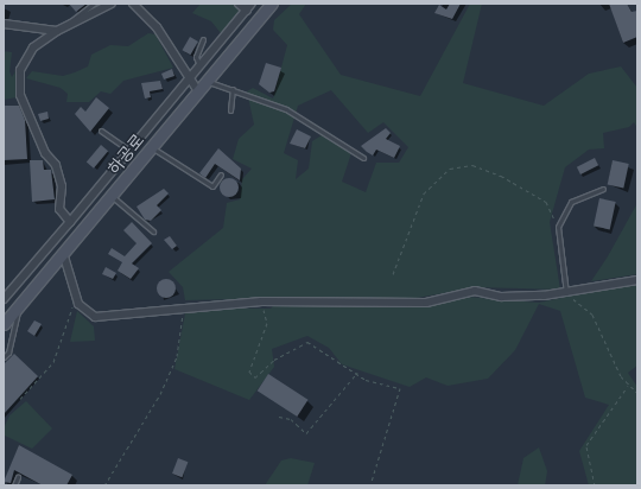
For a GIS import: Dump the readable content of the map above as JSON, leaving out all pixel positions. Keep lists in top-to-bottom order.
{
  "streets": {
    "main road": ["하공로"]
  }
}
